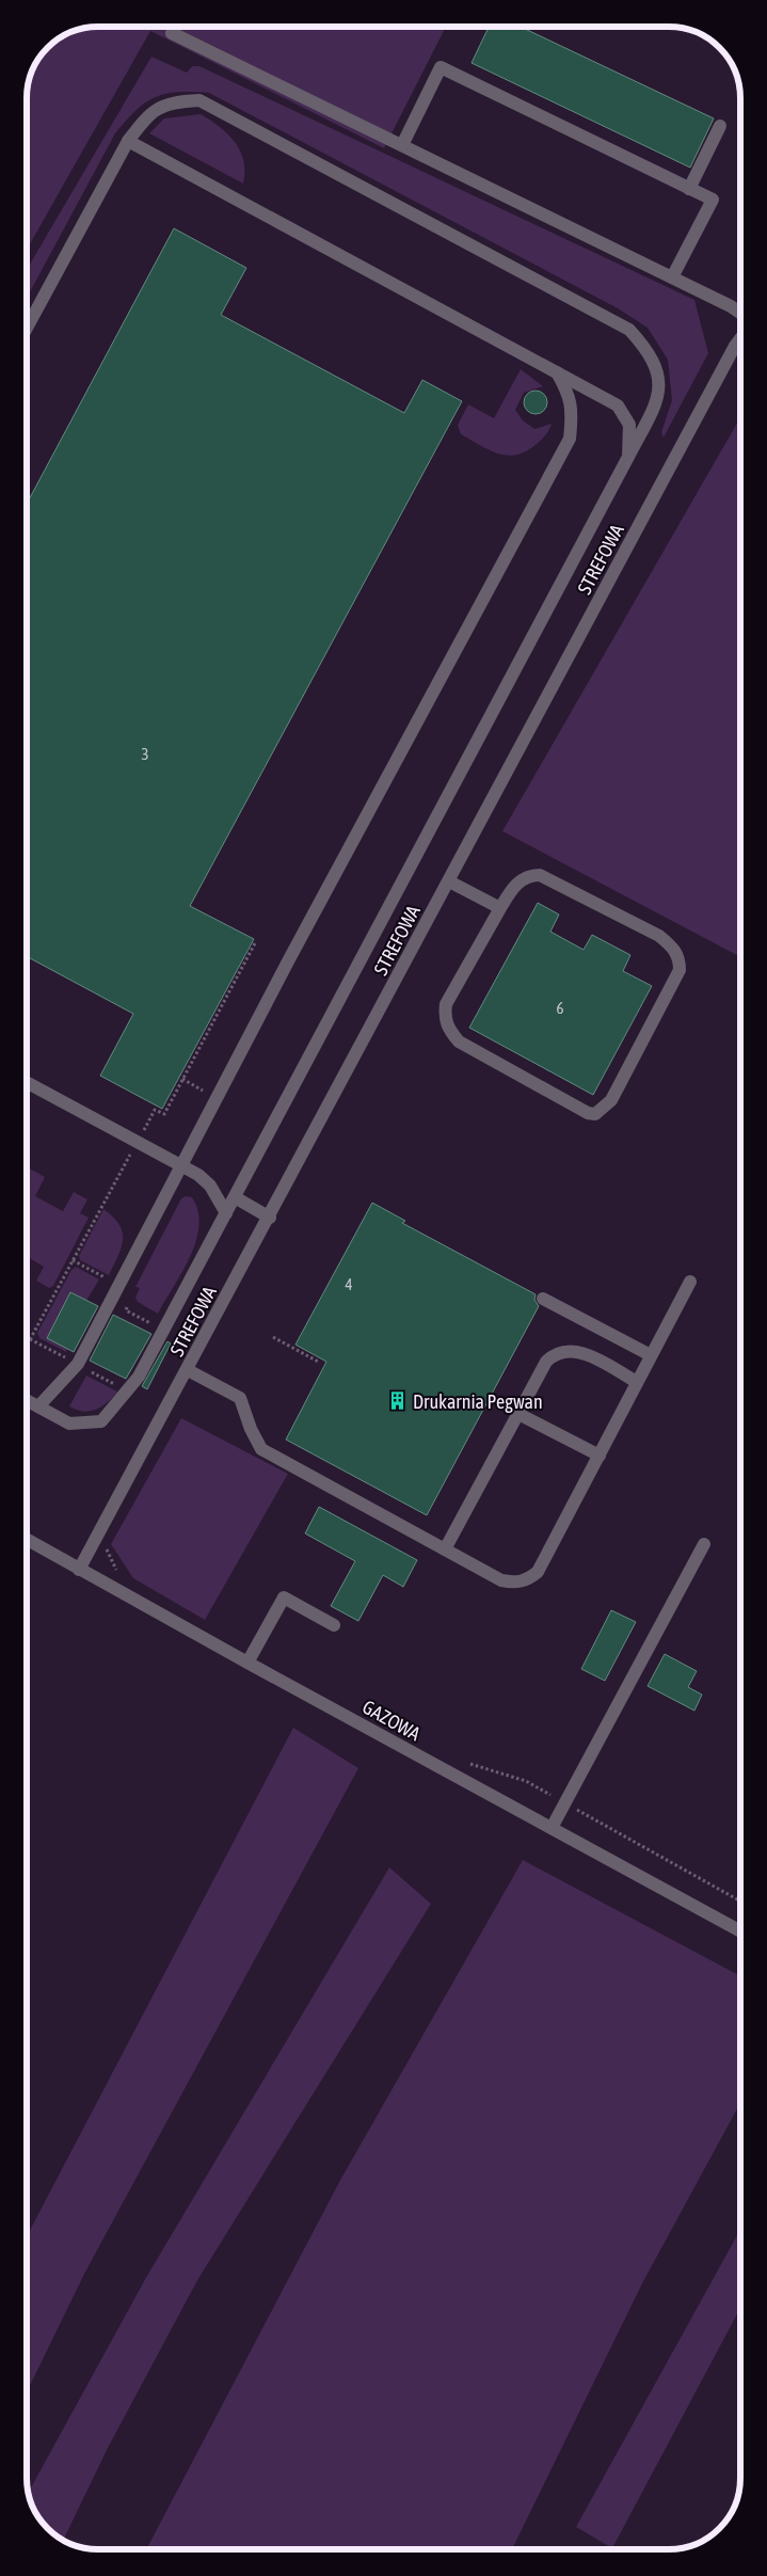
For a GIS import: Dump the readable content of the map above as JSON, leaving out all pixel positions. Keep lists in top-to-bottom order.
{
  "streets": {
    "street": ["STREFOWA", "GAZOWA"]
  },
  "crossings": [
    ["STREFOWA", "GAZOWA"]
  ],
  "places": {
    "building": ["Drukarnia Pegwan"]
  },
  "house_numbers": ["3", "6", "4"]
}
